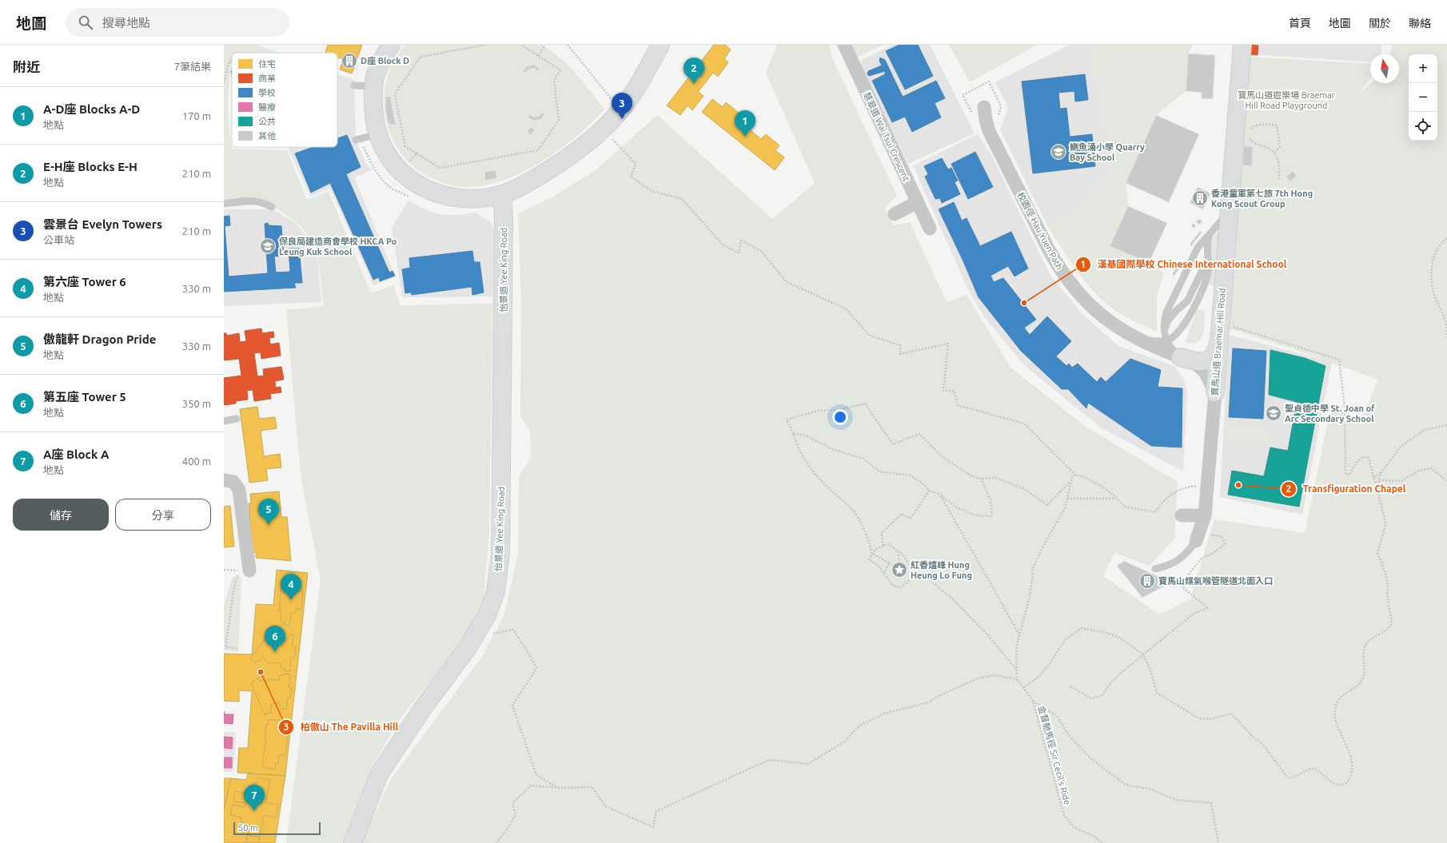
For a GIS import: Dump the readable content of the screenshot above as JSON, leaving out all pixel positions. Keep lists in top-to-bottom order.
{
  "streets": {
    "street": [
      "慧翠道 Wai Tsui Crescent",
      "校園徑 Hau Yuen Path",
      "怡景道 Yee King Road",
      "寶馬山道 Braemar Hill Road"
    ],
    "path": ["金督馳馬徑 Sir Cecil's Ride"]
  },
  "crossings": [
    ["校園徑 Hau Yuen Path", "寶馬山道 Braemar Hill Road"]
  ],
  "parks": ["寶馬山道遊樂場 Braemar Hill Road Playground"],
  "places": {
    "building": ["D座 Block D", "香港童軍第七旅 7th Hong Kong Scout Group", "寶馬山煤氣喉管隧道北面入口"],
    "school or university": ["鰂魚涌小學 Quarry Bay School", "保良局建造商會學校 HKCA Po Leung Kuk School", "聖貞德中學 St. Joan of Arc Secondary School"],
    "other": ["漢基國際學校 Chinese International School", "Transfiguration Chapel", "柏傲山 The Pavilla Hill"],
    "place": ["紅香爐峰 Hung Heung Lo Fung"]
  },
  "legend": [
    "住宅",
    "商業",
    "學校",
    "醫療",
    "公共",
    "其他"
  ],
  "scale_bar": "50 m",
  "north": "top",
  "page": {
    "header": "地圖",
    "search": "搜尋地點",
    "nav": [
      "首頁",
      "地圖",
      "關於",
      "聯絡"
    ],
    "heading": ["附近", "7筆結果"],
    "map_buttons": ["+", "−"],
    "pins": [
      "2",
      "3",
      "1",
      "5",
      "4",
      "6",
      "7"
    ],
    "list": [
      {
        "mark": "1",
        "name": "A-D座 Blocks A-D",
        "note": "地點",
        "value": "170 m"
      },
      {
        "mark": "2",
        "name": "E-H座 Blocks E-H",
        "note": "地點",
        "value": "210 m"
      },
      {
        "mark": "3",
        "name": "雲景台 Evelyn Towers",
        "note": "公車站",
        "value": "210 m"
      },
      {
        "mark": "4",
        "name": "第六座 Tower 6",
        "note": "地點",
        "value": "330 m"
      },
      {
        "mark": "5",
        "name": "傲龍軒 Dragon Pride",
        "note": "地點",
        "value": "330 m"
      },
      {
        "mark": "6",
        "name": "第五座 Tower 5",
        "note": "地點",
        "value": "350 m"
      },
      {
        "mark": "7",
        "name": "A座 Block A",
        "note": "地點",
        "value": "400 m"
      }
    ],
    "buttons": ["儲存", "分享"],
    "scale": "50 m"
  }
}
